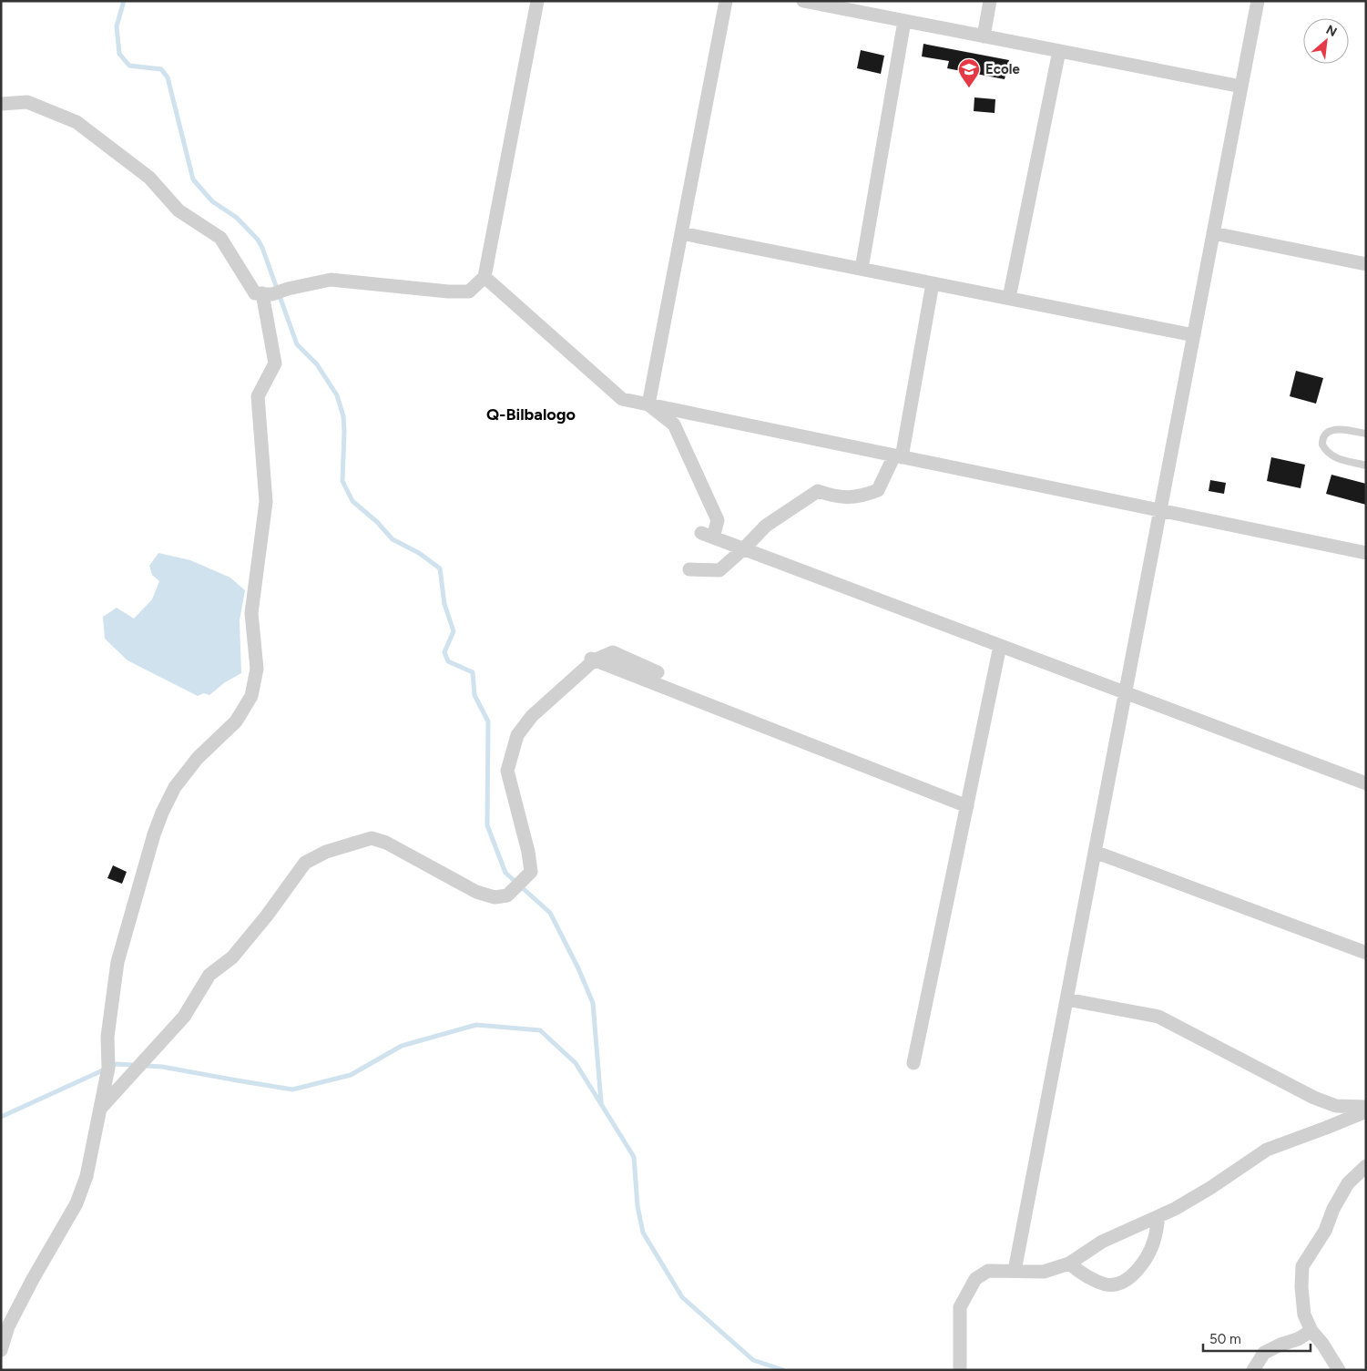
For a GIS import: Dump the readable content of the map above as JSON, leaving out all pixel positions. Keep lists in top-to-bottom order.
{
  "districts": ["Q-Bilbalogo"],
  "places": {
    "school or university": ["Ecole"]
  },
  "scale_bar": "50 m",
  "north": "top right"
}
